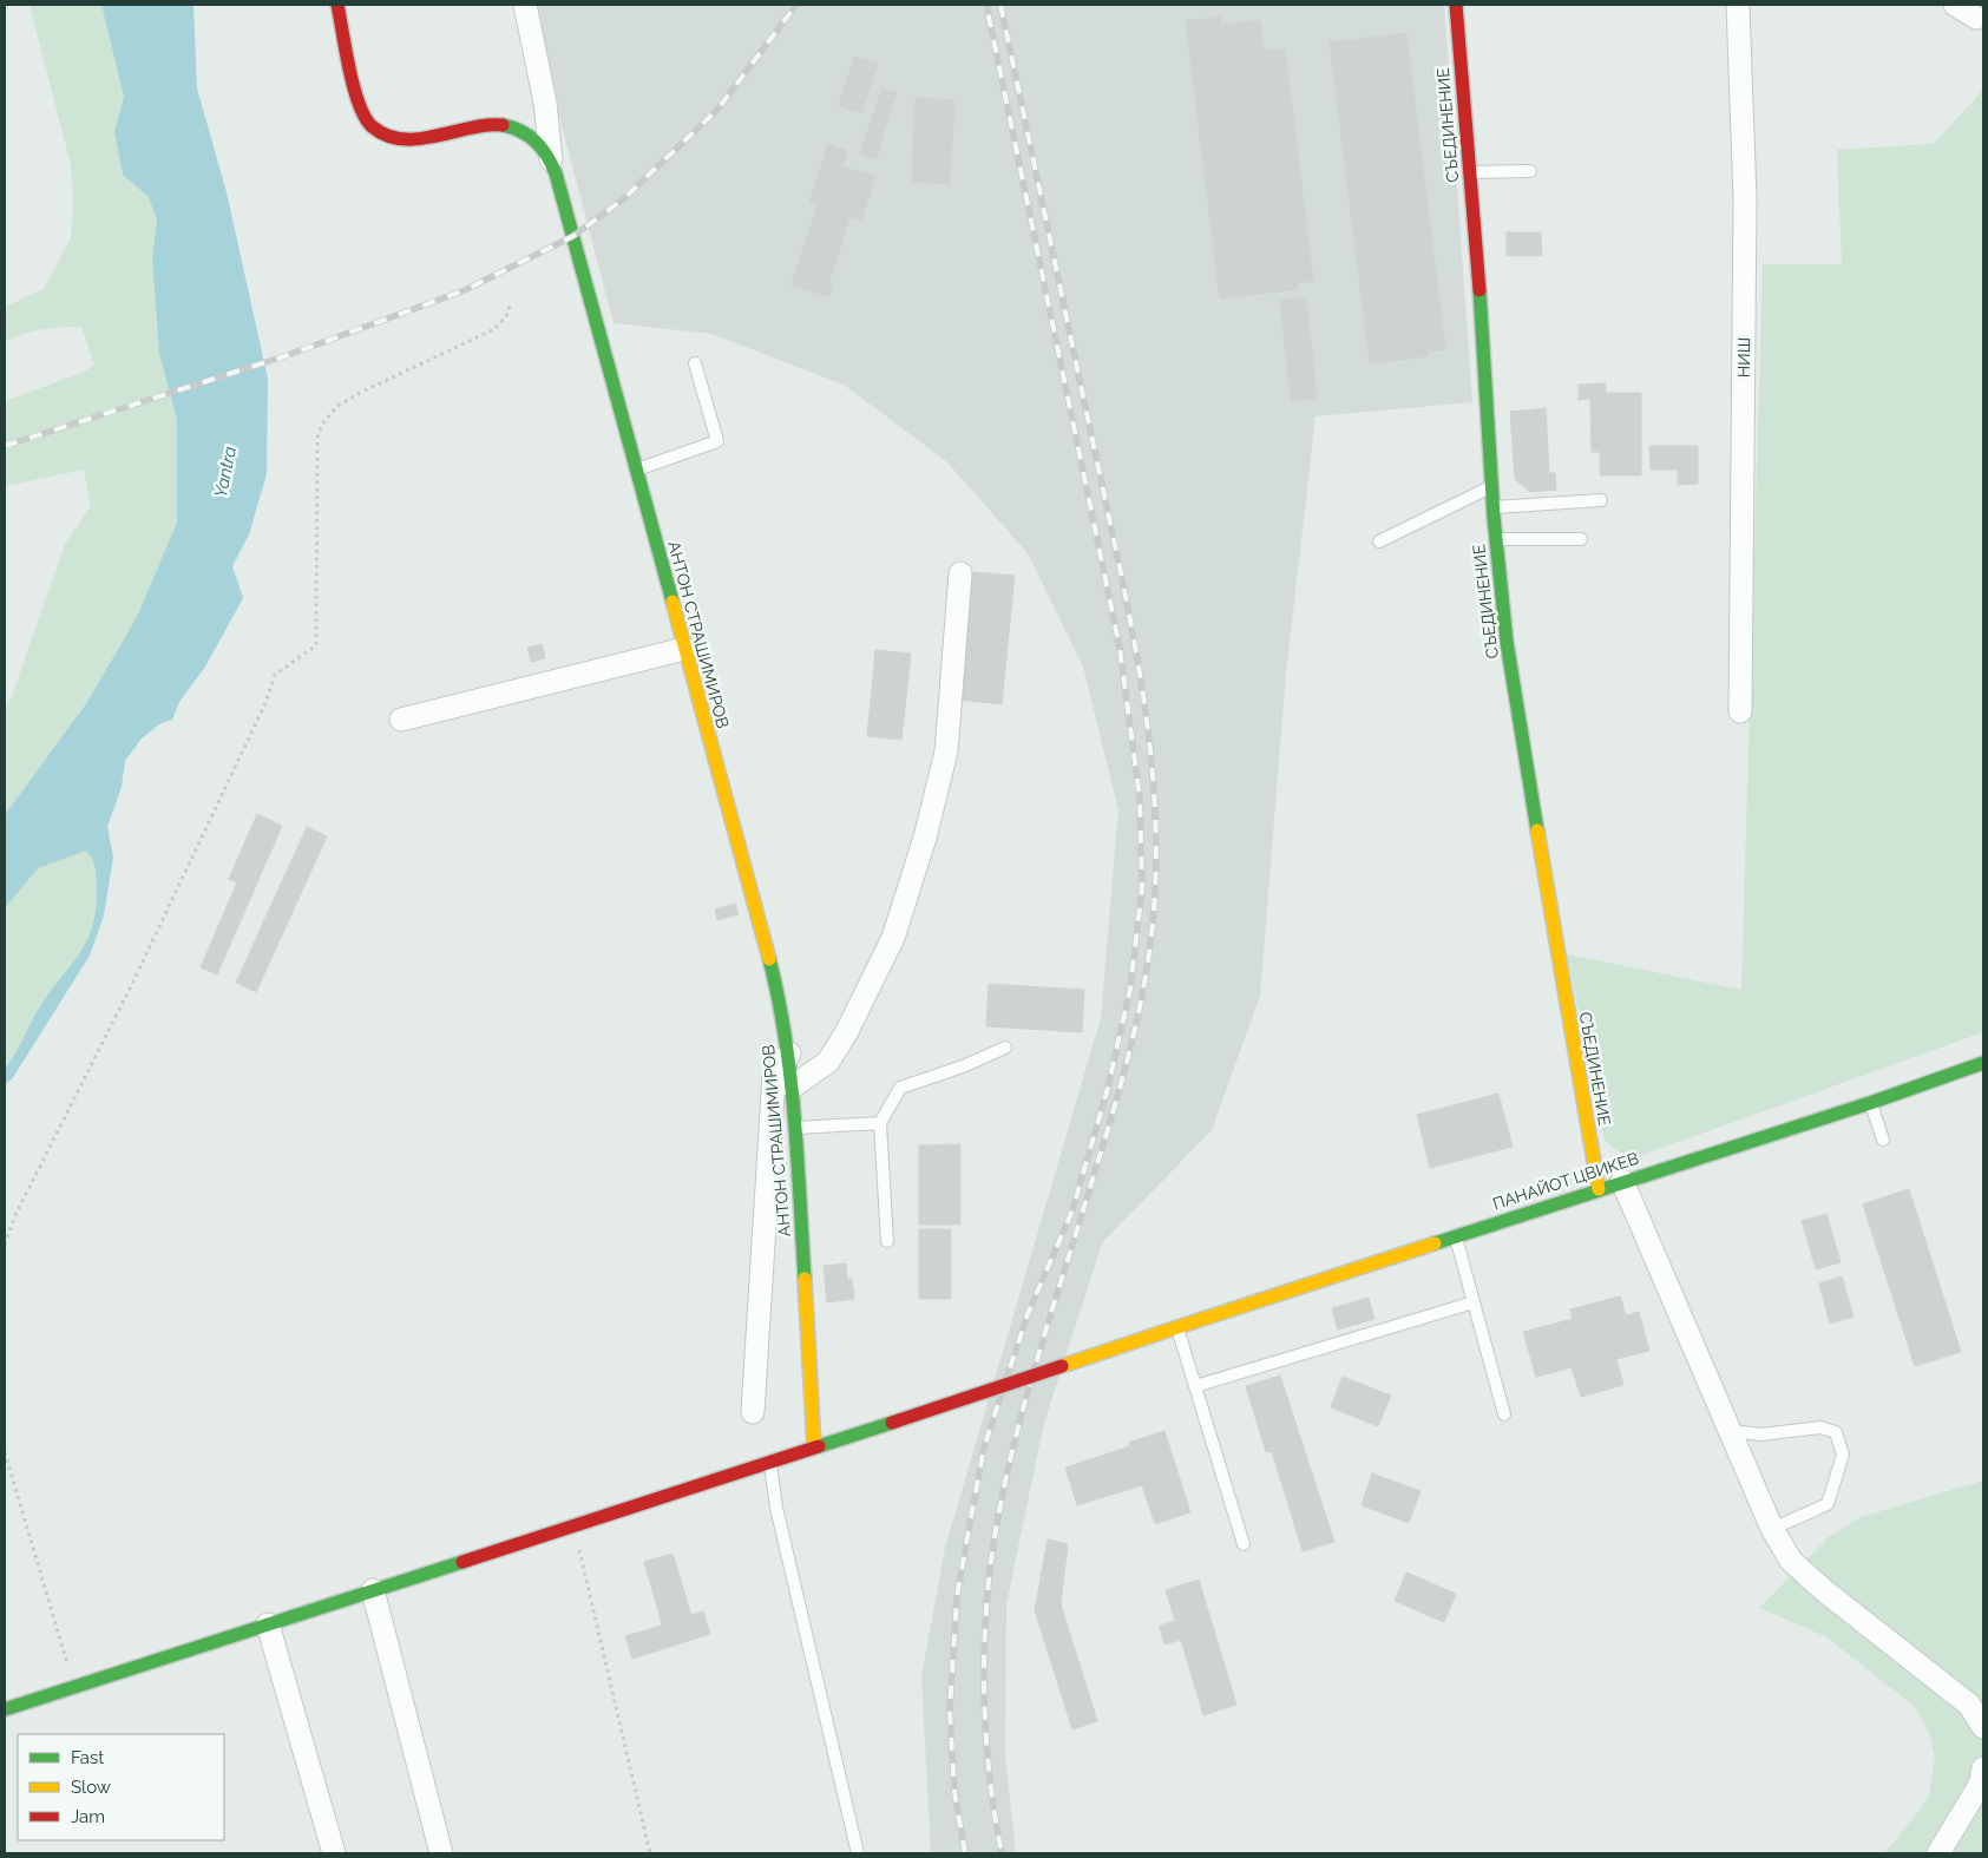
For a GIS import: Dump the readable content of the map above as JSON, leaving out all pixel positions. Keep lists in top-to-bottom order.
{
  "streets": {
    "main road": ["СЪЕДИНЕНИЕ", "АНТОН СТРАШИМИРОВ", "ПАНАЙОТ ЦВИКЕВ"],
    "street": ["НИШ"]
  },
  "crossings": [
    ["СЪЕДИНЕНИЕ", "ПАНАЙОТ ЦВИКЕВ"],
    ["АНТОН СТРАШИМИРОВ", "ПАНАЙОТ ЦВИКЕВ"]
  ],
  "water": ["Yantra"],
  "legend": ["Fast", "Slow", "Jam"]
}
